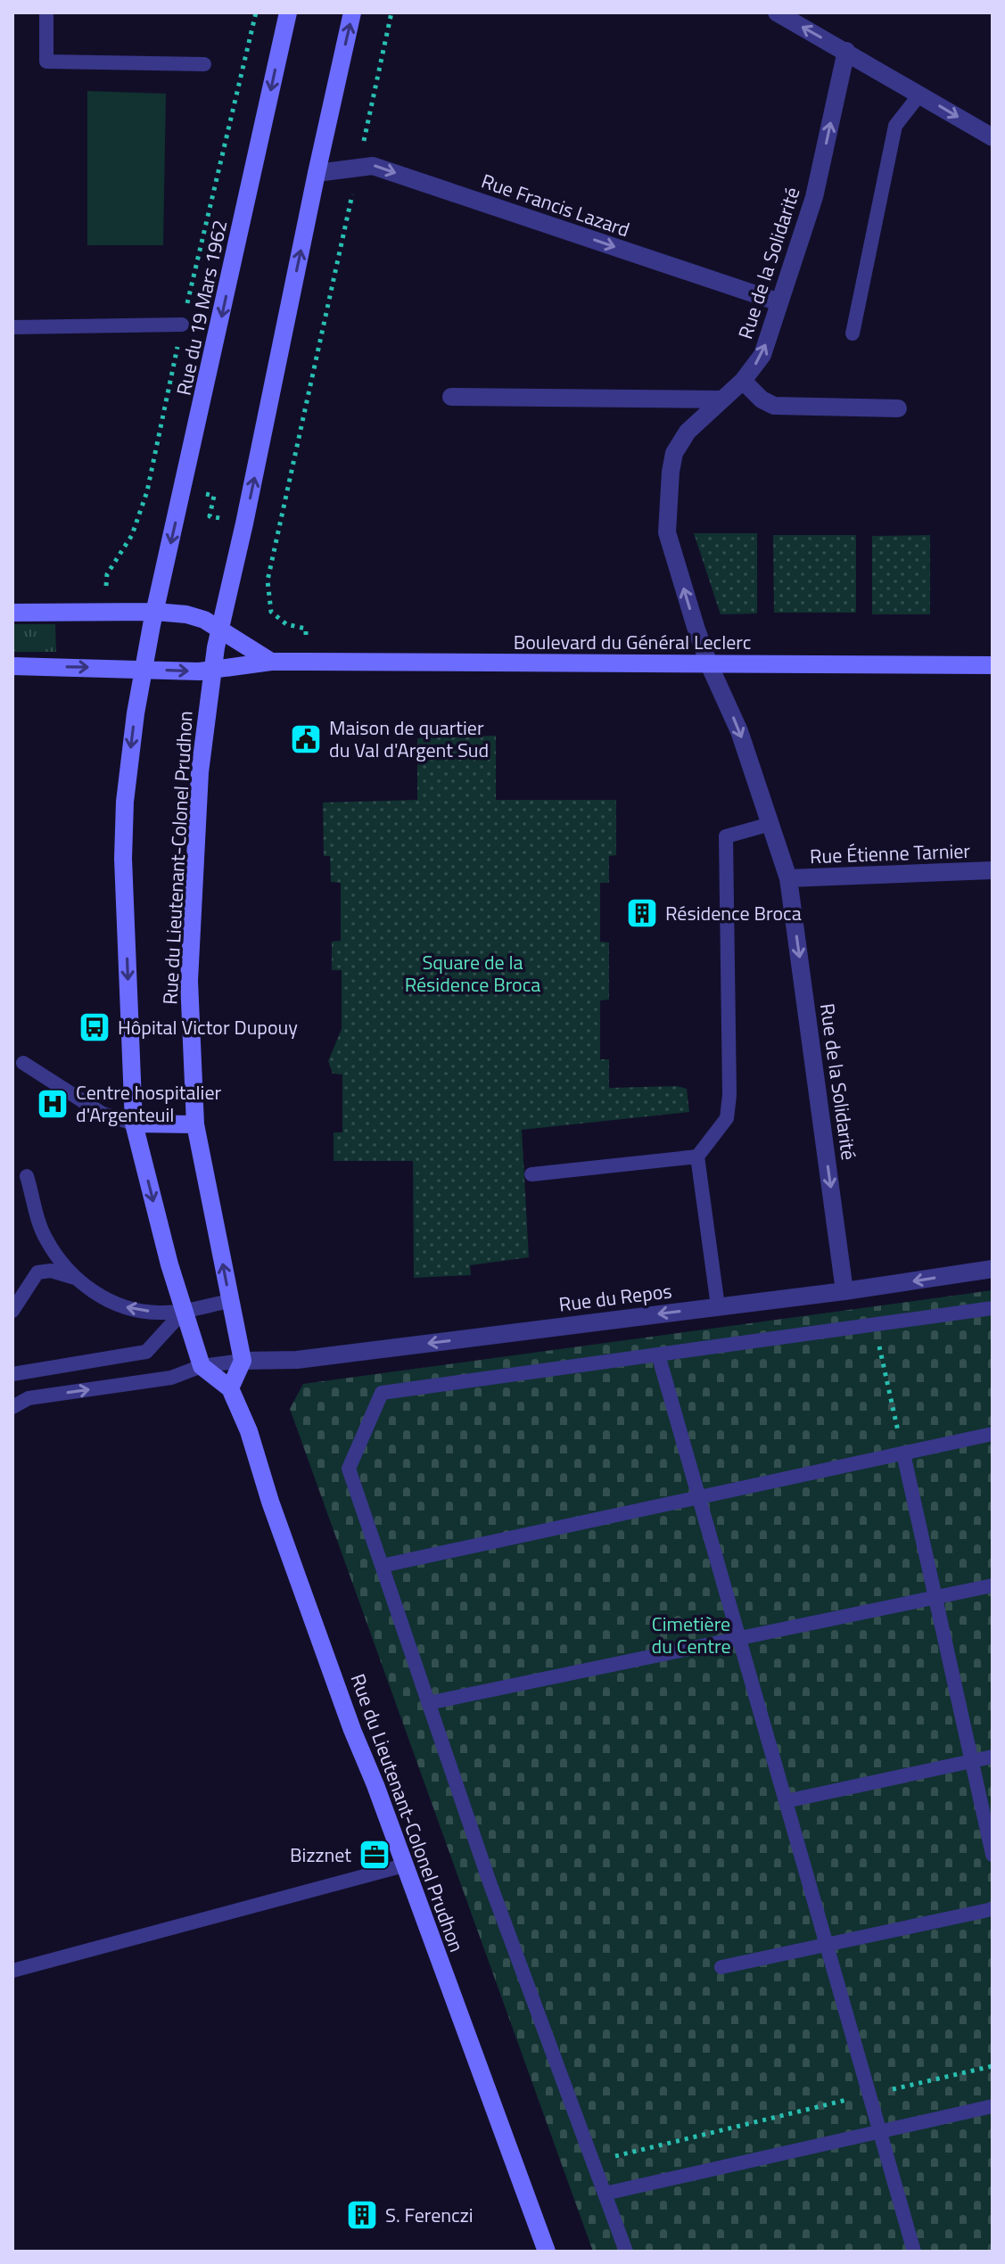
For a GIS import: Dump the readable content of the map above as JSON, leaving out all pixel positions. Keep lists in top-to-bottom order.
{
  "streets": {
    "main road": ["Rue du 19 Mars 1962", "Boulevard du Général Leclerc", "Rue du Lieutenant-Colonel Prudhon"],
    "street": [
      "Rue Francis Lazard",
      "Rue de la Solidarité",
      "Rue Étienne Tarnier",
      "Rue du Repos"
    ]
  },
  "crossings": [
    ["Rue Francis Lazard", "Rue de la Solidarité"],
    ["Rue de la Solidarité", "Boulevard du Général Leclerc"],
    ["Rue de la Solidarité", "Rue Étienne Tarnier"],
    ["Rue de la Solidarité", "Rue du Repos"],
    ["Rue du 19 Mars 1962", "Rue du Lieutenant-Colonel Prudhon"],
    ["Boulevard du Général Leclerc", "Rue du Lieutenant-Colonel Prudhon"],
    ["Rue du Lieutenant-Colonel Prudhon", "Rue du Repos"]
  ],
  "one_way": ["Rue du Repos"],
  "parks": ["Square de la Résidence Broca", "Cimetière du Centre"],
  "places": {
    "public building": ["Maison de quartier du Val d'Argent Sud"],
    "building": ["Résidence Broca", "S. Ferenczi"],
    "bus stop": ["Hôpital Victor Dupouy"],
    "hospital": ["Centre hospitalier d'Argenteuil"],
    "office": ["Bizznet"]
  }
}
